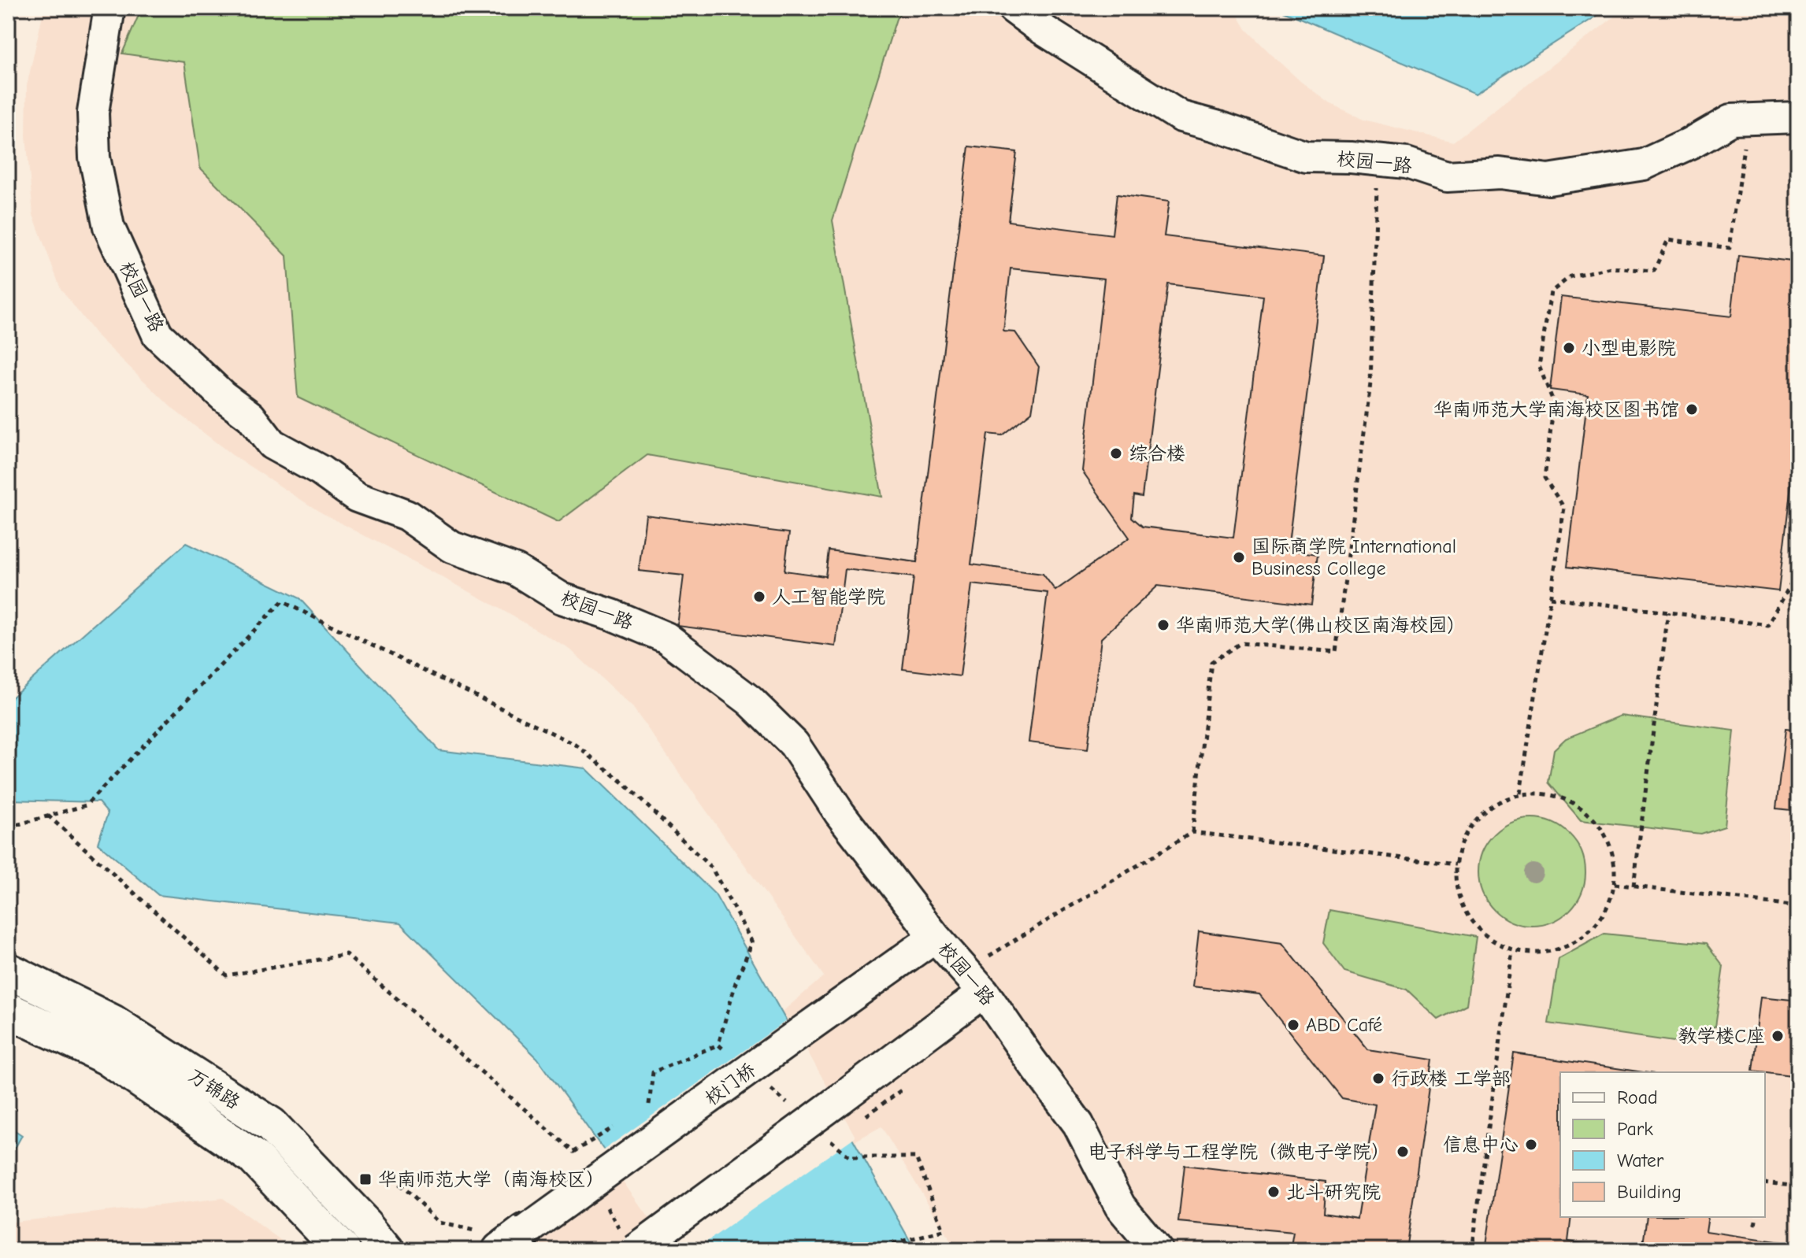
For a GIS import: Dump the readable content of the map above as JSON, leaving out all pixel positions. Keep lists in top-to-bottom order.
{
  "streets": {
    "street": ["校园一路", "校门桥", "万锦路"]
  },
  "crossings": [
    ["校园一路", "校门桥"]
  ],
  "places": {
    "other": [
      "小型电影院",
      "华南师范大学南海校区图书馆",
      "综合楼",
      "国际商学院 International Business College",
      "人工智能学院",
      "华南师范大学(佛山校区南海校园)",
      "ABD Café",
      "教学楼C座",
      "行政楼 工学部",
      "信息中心",
      "电子科学与工程学院（微电子学院）",
      "北斗研究院"
    ],
    "transit": ["华南师范大学（南海校区）"]
  },
  "legend": [
    "Road",
    "Park",
    "Water",
    "Building"
  ]
}
